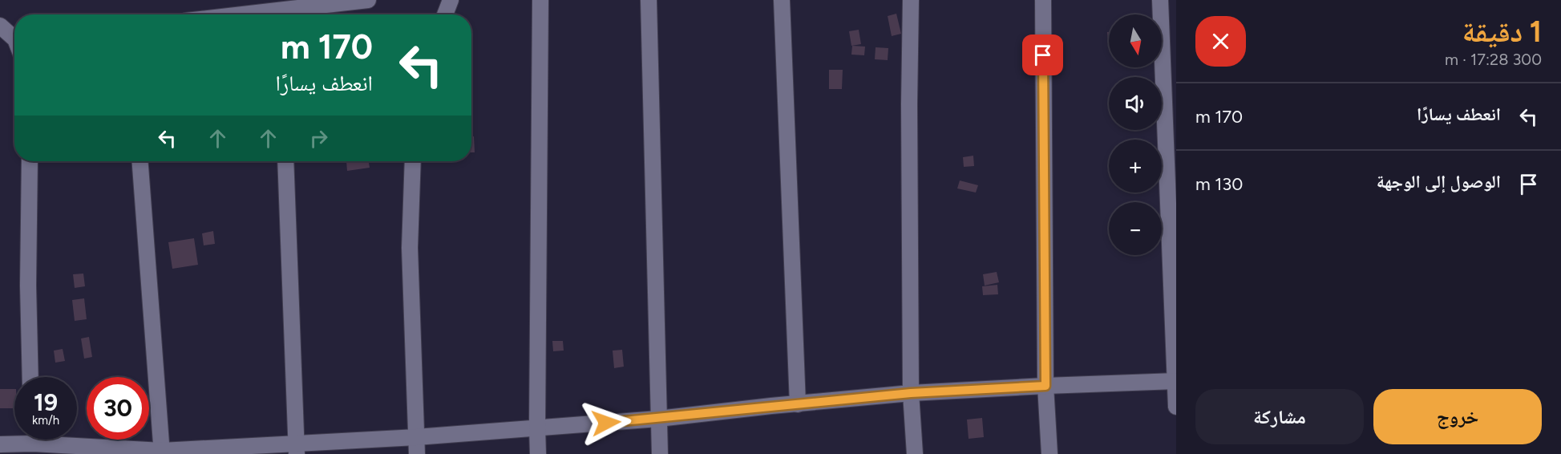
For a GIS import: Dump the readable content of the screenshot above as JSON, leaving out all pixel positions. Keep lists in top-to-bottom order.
{
  "north": "bottom",
  "page": {
    "heading": ["1 دقيقة", "300 m · 17:28"],
    "map_buttons": ["+", "−"],
    "turn": ["170 m", "انعطف يسارًا"],
    "list": [
      {
        "name": "انعطف يسارًا",
        "value": "170 m"
      },
      {
        "name": "الوصول إلى الوجهة",
        "value": "130 m"
      }
    ],
    "speed": "19 km/h",
    "limit": "30",
    "buttons": ["خروج", "مشاركة"]
  }
}
